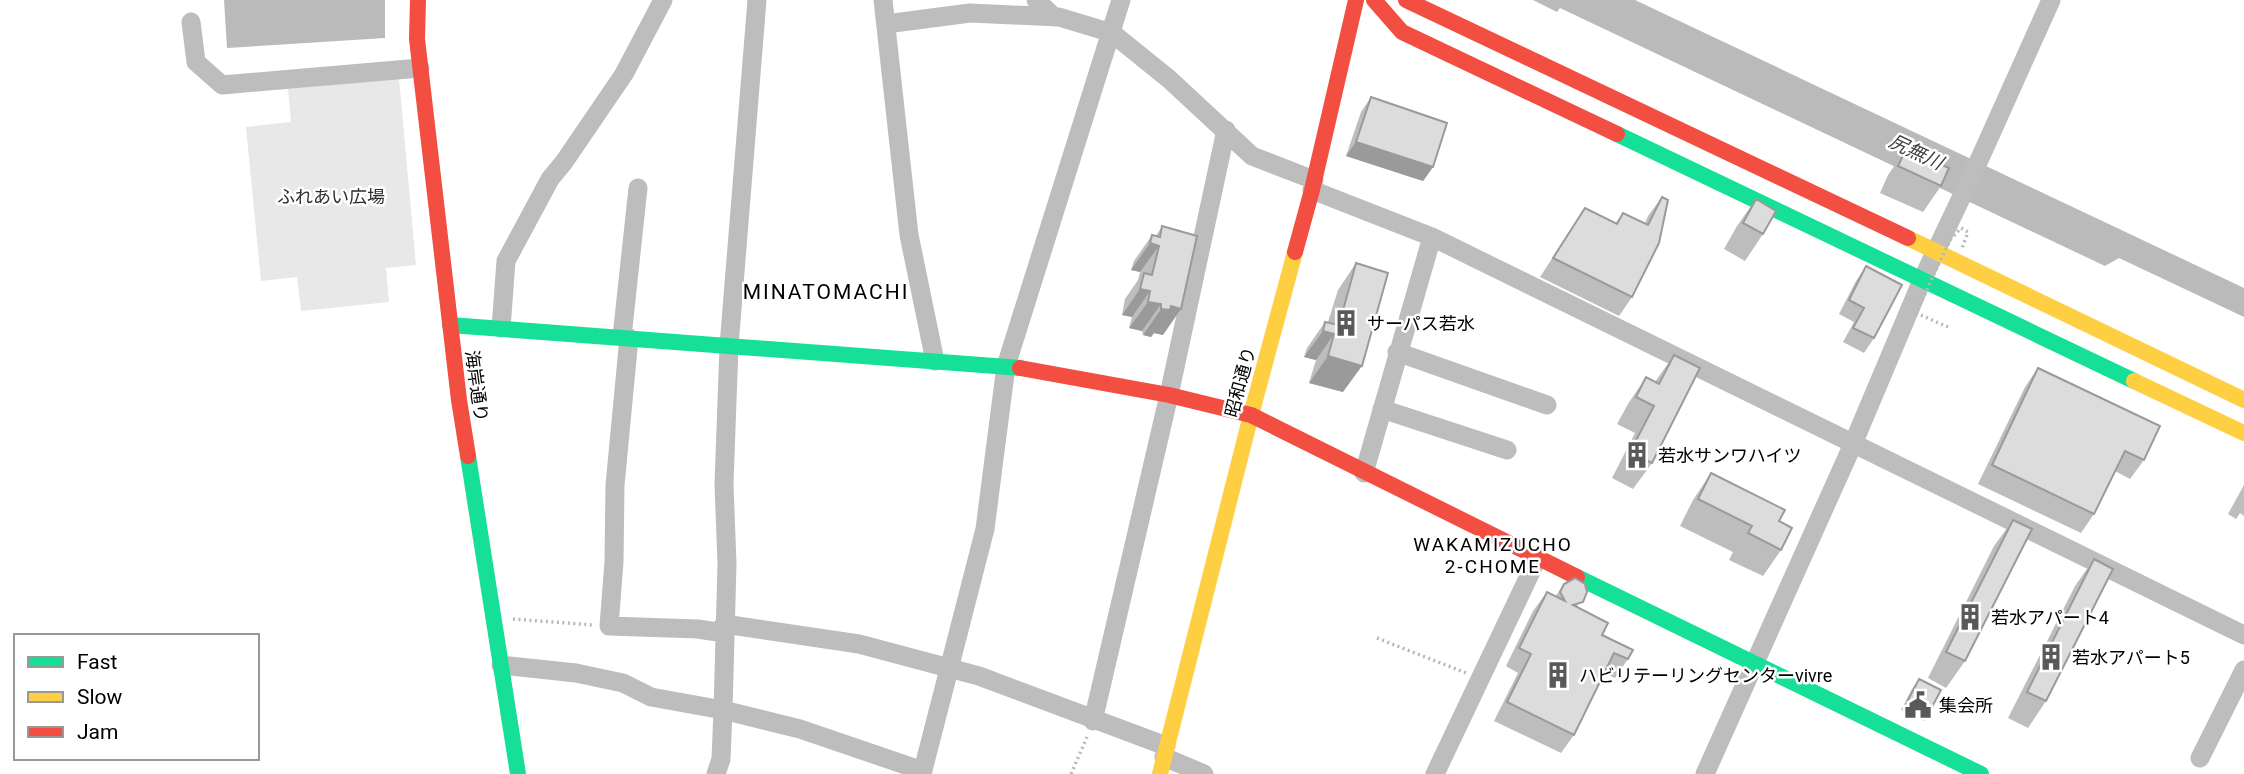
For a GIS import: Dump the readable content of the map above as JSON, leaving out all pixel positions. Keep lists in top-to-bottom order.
{
  "streets": {
    "street": ["昭和通り", "海岸通り"]
  },
  "districts": ["MINATOMACHI", "WAKAMIZUCHO 2-CHOME"],
  "water": ["尻無川"],
  "parks": ["ふれあい広場"],
  "places": {
    "building": [
      "サーパス若水",
      "若水サンワハイツ",
      "若水アパート4",
      "若水アパート5",
      "ハビリテーリングセンターvivre"
    ],
    "public building": ["集会所"]
  },
  "legend": ["Fast", "Slow", "Jam"]
}
